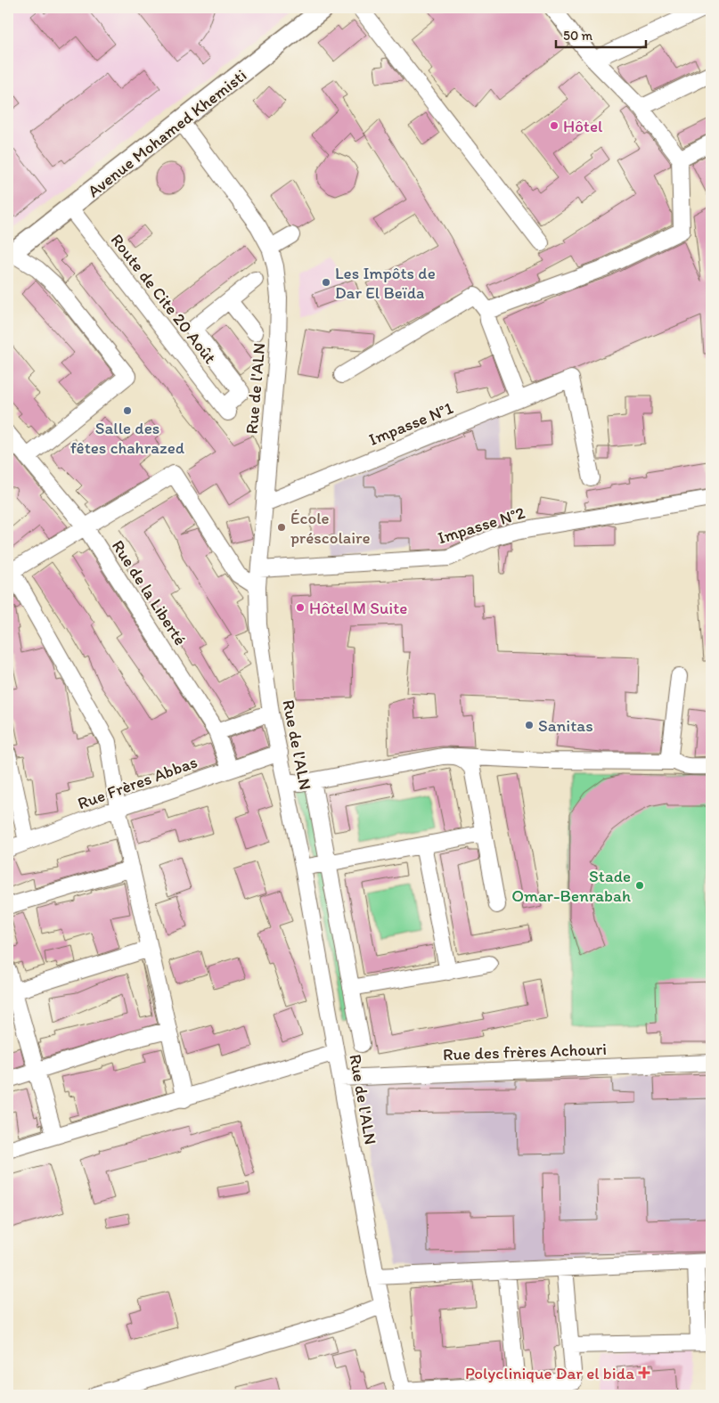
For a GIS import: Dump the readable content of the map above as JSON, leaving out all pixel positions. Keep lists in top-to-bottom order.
{
  "streets": {
    "main road": ["Avenue Mohamed Khemisti"],
    "street": [
      "Route de Cite 20 Août",
      "Rue de l'ALN",
      "Impasse N°1",
      "Impasse N°2",
      "Rue de la Liberté",
      "Rue Frères Abbas",
      "Rue des frères Achouri"
    ]
  },
  "crossings": [
    ["Avenue Mohamed Khemisti", "Route de Cite 20 Août"],
    ["Avenue Mohamed Khemisti", "Rue de l'ALN"],
    ["Rue de l'ALN", "Impasse N°1"],
    ["Rue de l'ALN", "Impasse N°2"],
    ["Rue de l'ALN", "Rue Frères Abbas"],
    ["Rue de l'ALN", "Rue des frères Achouri"],
    ["Rue de la Liberté", "Rue Frères Abbas"]
  ],
  "places": {
    "other": [
      "Hôtel",
      "Les Impôts de Dar El Beïda",
      "Salle des fêtes chahrazed",
      "École préscolaire",
      "Hôtel M Suite",
      "Sanitas",
      "Stade Omar-Benrabah"
    ],
    "health": ["Polyclinique Dar el bida"]
  },
  "scale_bar": "50 m"
}
